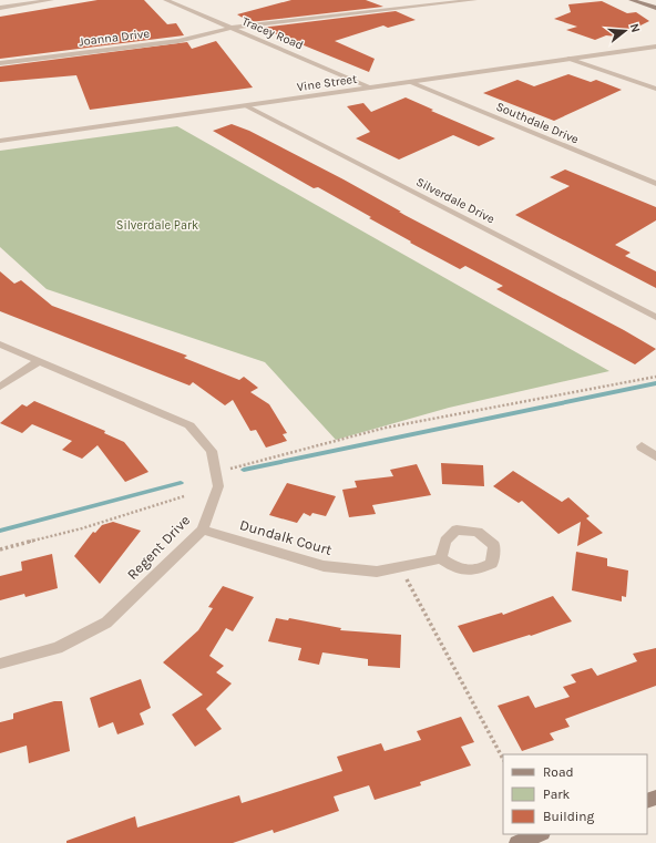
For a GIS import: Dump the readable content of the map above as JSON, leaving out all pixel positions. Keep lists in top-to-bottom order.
{
  "streets": {
    "street": [
      "Tracey Road",
      "Joanna Drive",
      "Vine Street",
      "Southdale Drive",
      "Silverdale Drive",
      "Dundalk Court",
      "Regent Drive"
    ]
  },
  "crossings": [
    ["Tracey Road", "Joanna Drive"],
    ["Tracey Road", "Vine Street"],
    ["Vine Street", "Southdale Drive"],
    ["Vine Street", "Silverdale Drive"],
    ["Dundalk Court", "Regent Drive"]
  ],
  "parks": ["Silverdale Park"],
  "legend": ["Road", "Park", "Building"],
  "north": "right"
}
